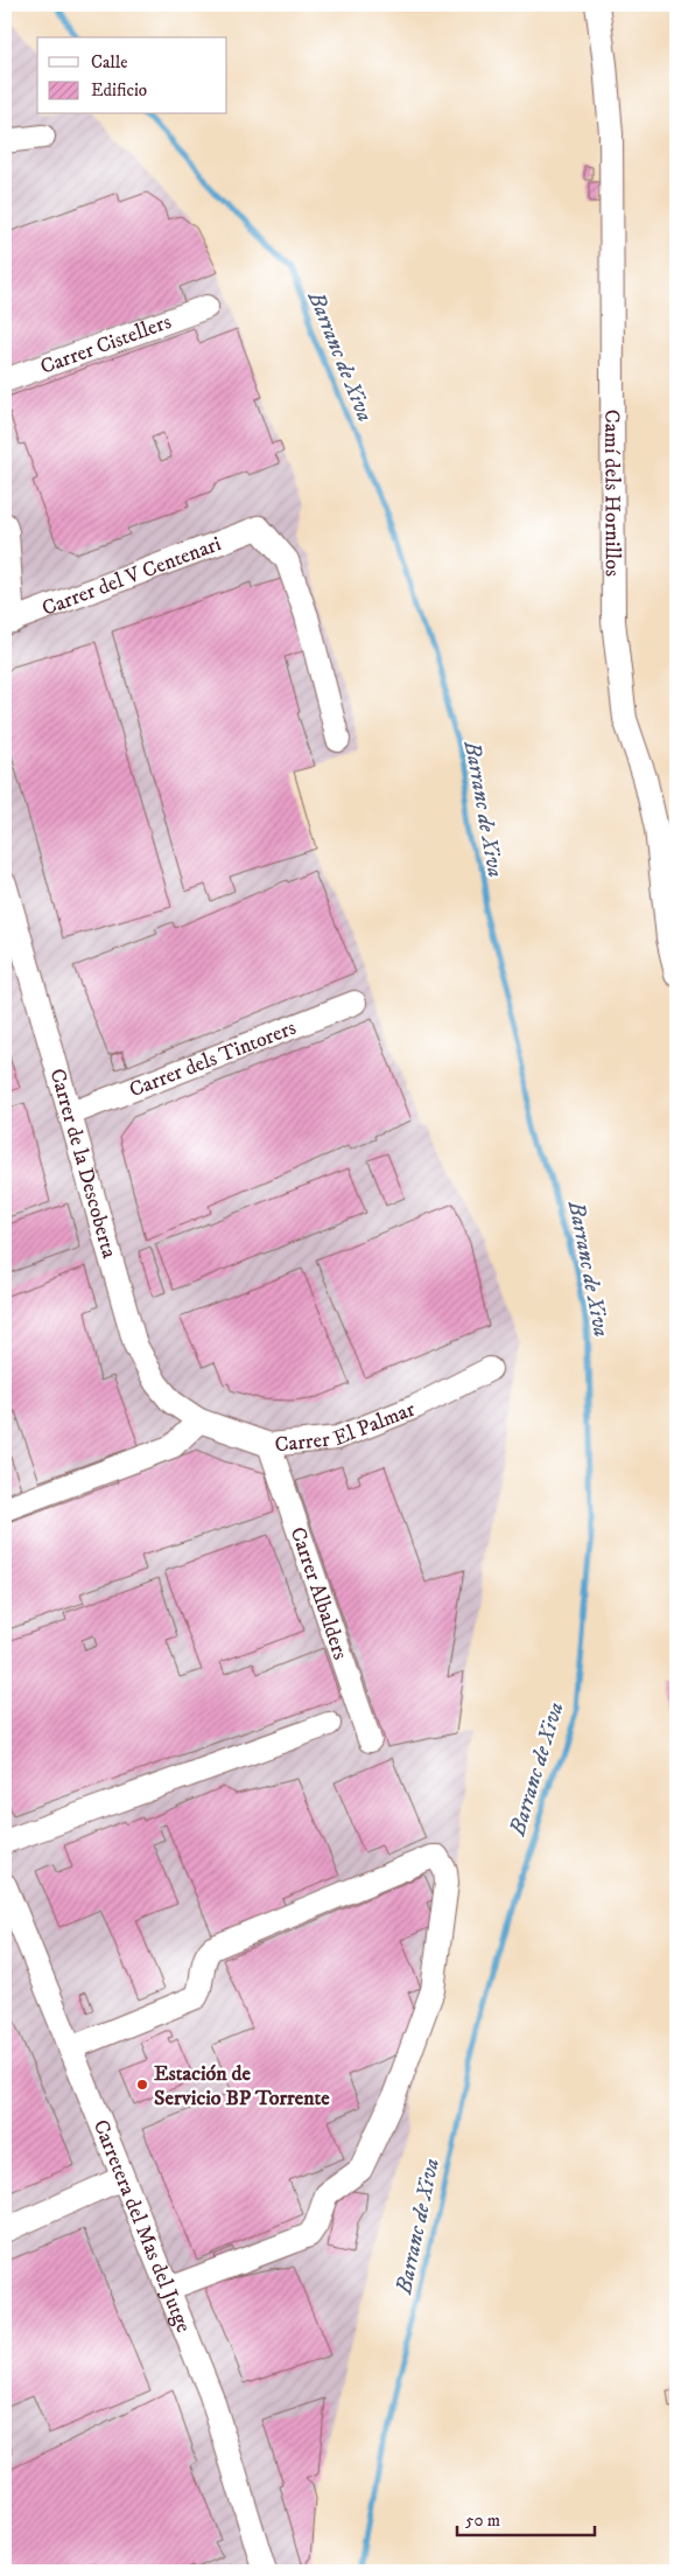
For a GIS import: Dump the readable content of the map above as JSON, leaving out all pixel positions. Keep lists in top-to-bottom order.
{
  "streets": {
    "street": [
      "Carrer Cistellers",
      "Camí dels Hornillos",
      "Carrer del V Centenari",
      "Carrer dels Tintorers",
      "Carrer de la Descoberta",
      "Carrer El Palmar",
      "Carrer Albalders",
      "Carretera del Mas del Jutge"
    ]
  },
  "crossings": [
    ["Carrer dels Tintorers", "Carrer de la Descoberta"],
    ["Carrer de la Descoberta", "Carrer El Palmar"],
    ["Carrer El Palmar", "Carrer Albalders"]
  ],
  "water": ["Barranc de Xiva"],
  "places": ["Estación de Servicio BP Torrente"],
  "legend": ["Calle", "Edificio"],
  "scale_bar": "50 m"
}
